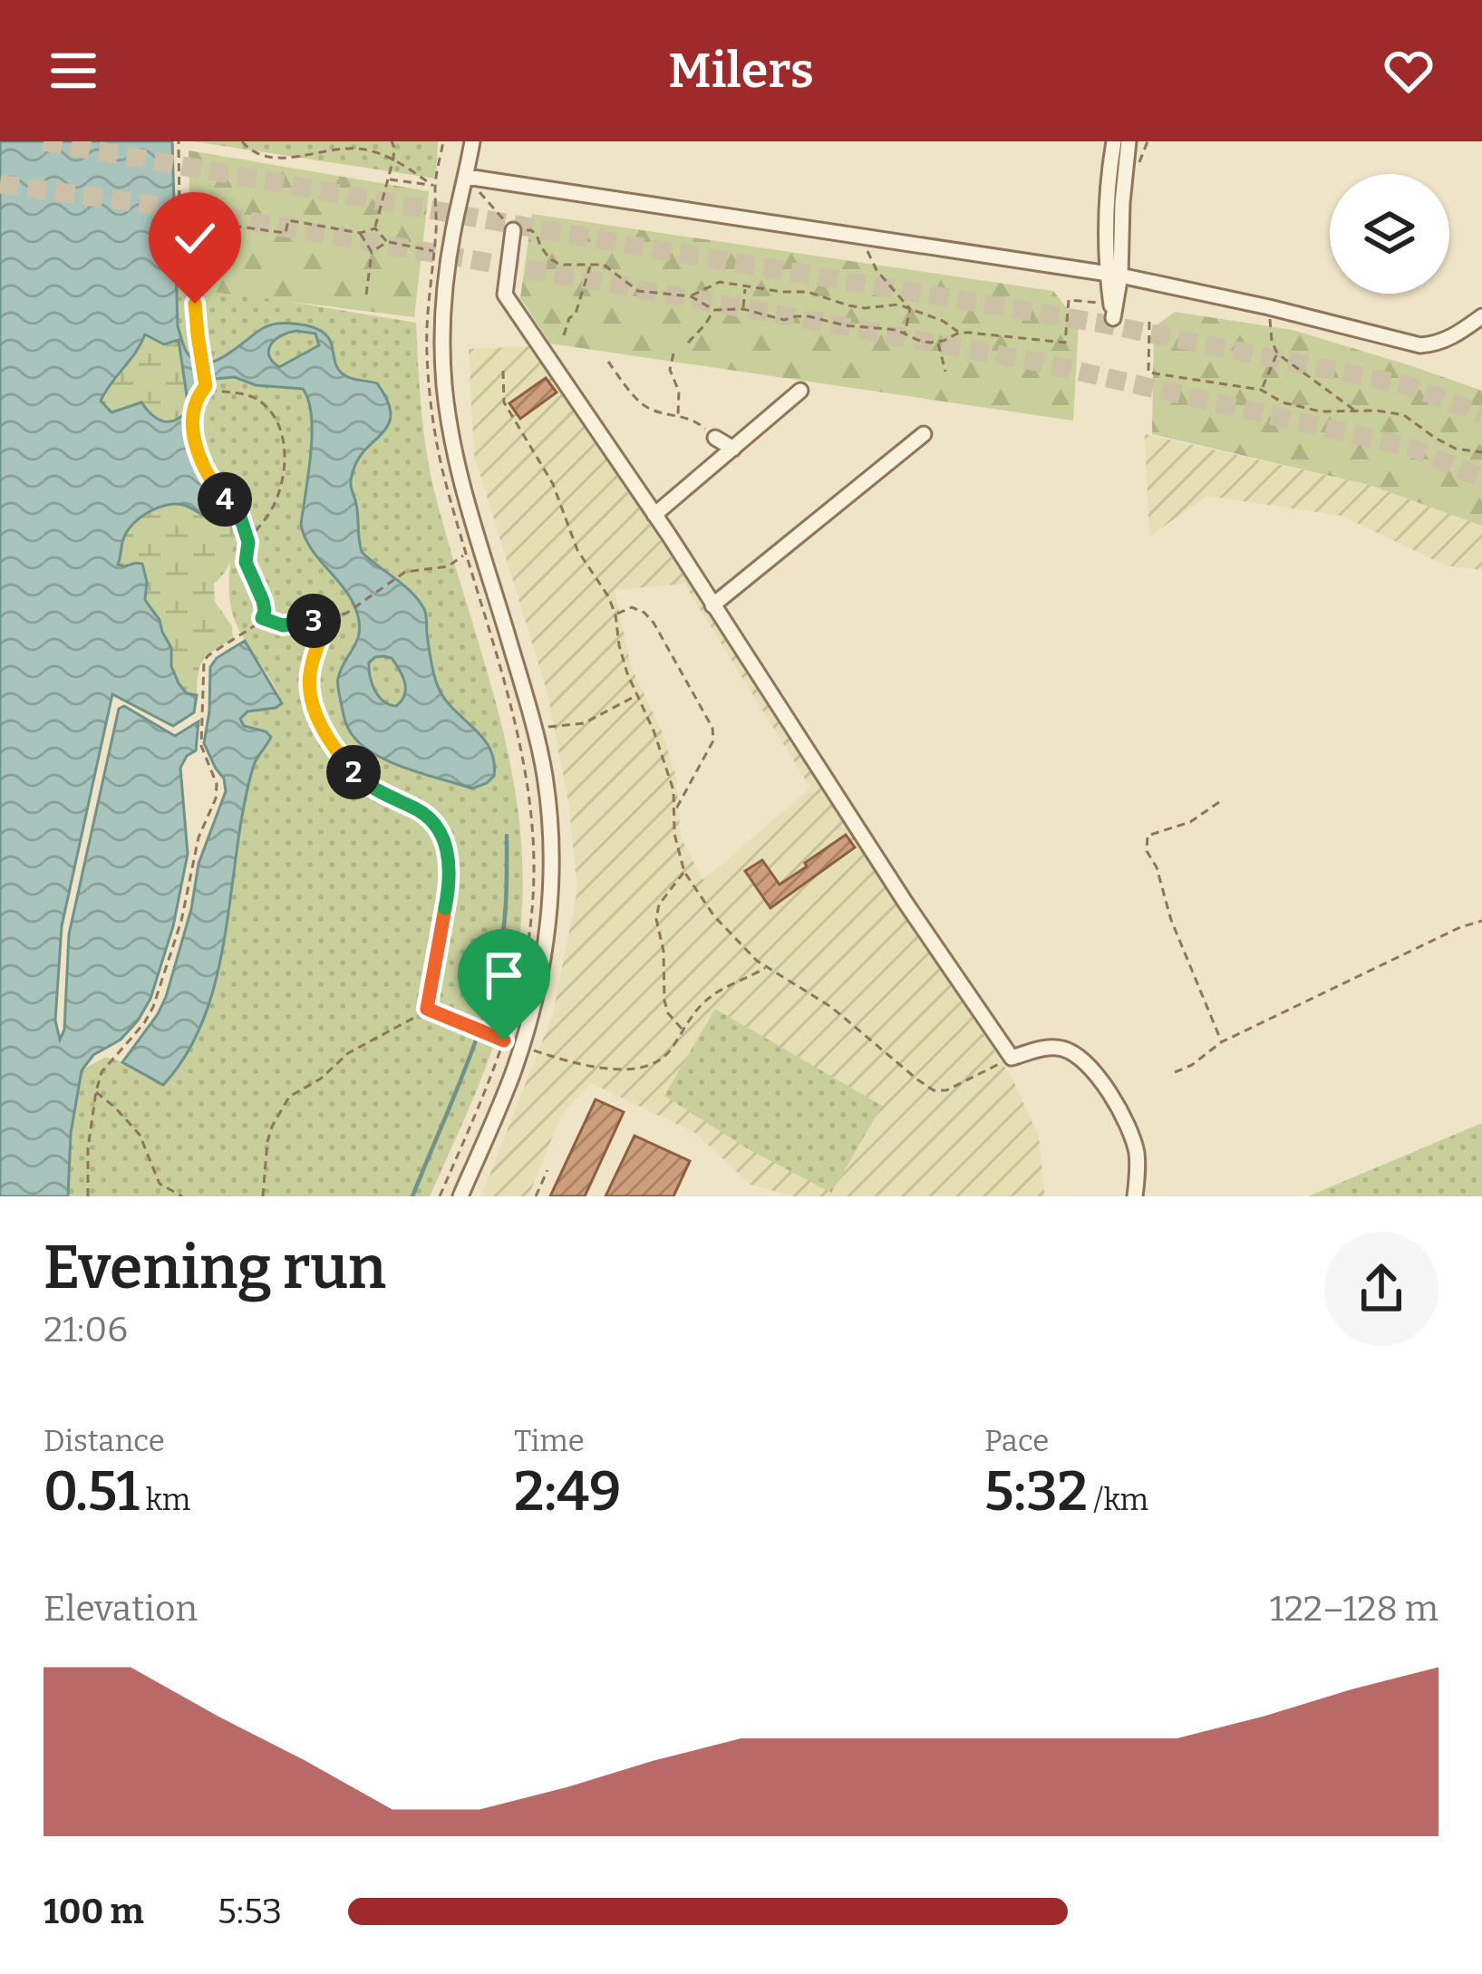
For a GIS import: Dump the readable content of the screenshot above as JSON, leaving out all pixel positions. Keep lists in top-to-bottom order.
{
  "page": {
    "header": "Milers",
    "pins": ["4", "3", "2"],
    "heading": ["Evening run", "21:06"],
    "stats": [
      ["Distance", "0.51 km"],
      ["Time", "2:49"],
      ["Pace", "5:32 /km"]
    ],
    "chart": ["Elevation", "122–128 m"],
    "list": [
      {
        "name": "100 m",
        "note": "5:53"
      }
    ]
  }
}
